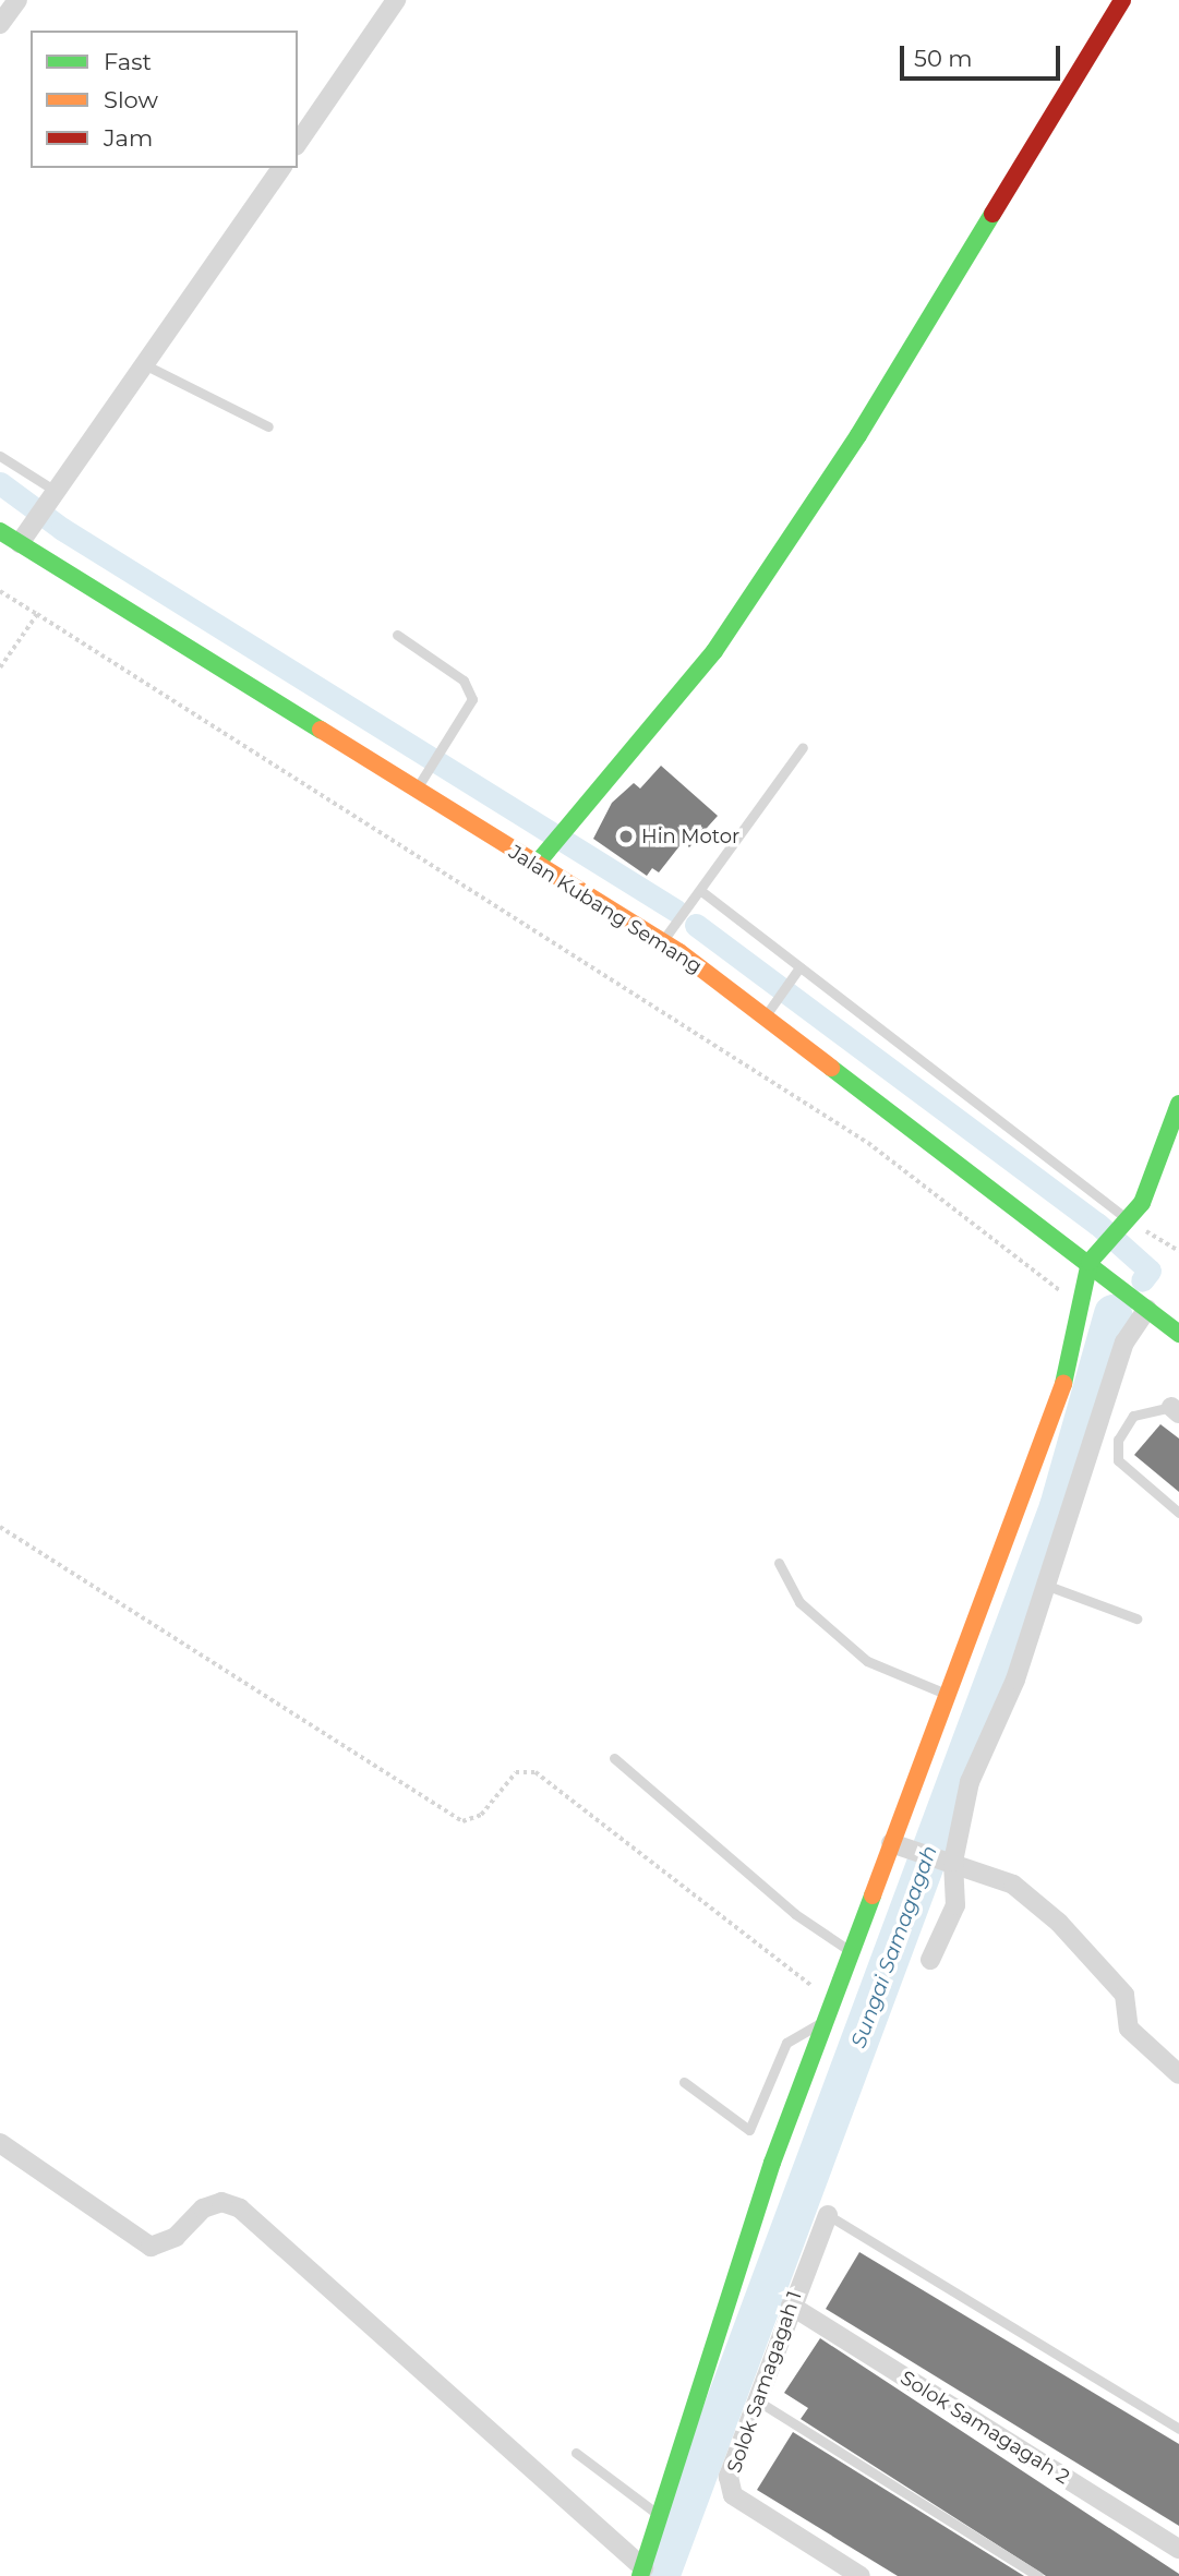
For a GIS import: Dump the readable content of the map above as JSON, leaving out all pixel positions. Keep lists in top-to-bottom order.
{
  "streets": {
    "street": ["Jalan Kubang Semang", "Solok Samagagah 1", "Solok Samagagah 2"]
  },
  "crossings": [
    ["Solok Samagagah 1", "Solok Samagagah 2"]
  ],
  "water": ["Sungai Samagagah"],
  "places": ["Hin Motor"],
  "legend": ["Fast", "Slow", "Jam"],
  "scale_bar": "50 m"
}
